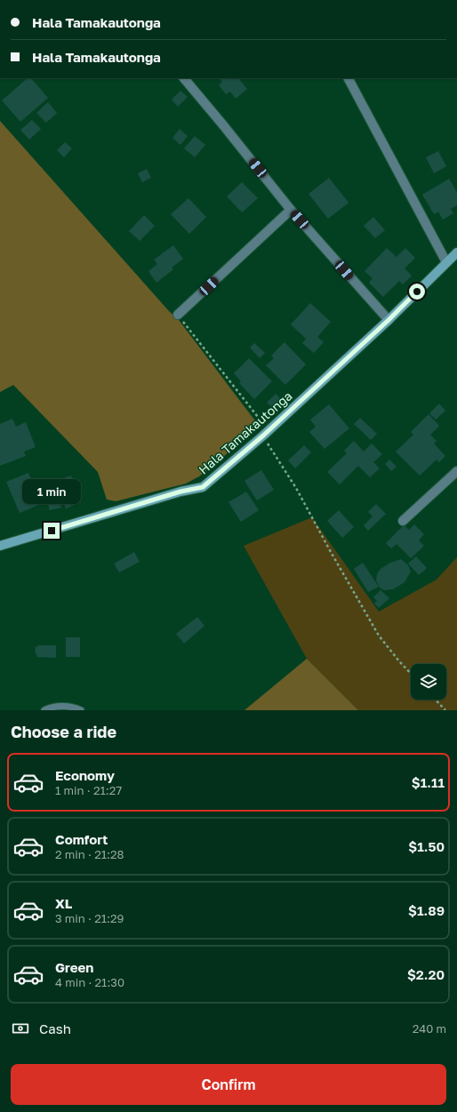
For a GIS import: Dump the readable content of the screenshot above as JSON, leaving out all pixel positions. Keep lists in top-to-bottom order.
{
  "streets": {
    "street": ["Hala Tamakautonga"]
  },
  "page": {
    "banner": ["Hala Tamakautonga", "Hala Tamakautonga"],
    "bubble": "1 min",
    "heading": "Choose a ride",
    "list": [
      {
        "name": "Economy",
        "note": "1 min · 21:27",
        "value": "$1.11"
      },
      {
        "name": "Comfort",
        "note": "2 min · 21:28",
        "value": "$1.50"
      },
      {
        "name": "XL",
        "note": "3 min · 21:29",
        "value": "$1.89"
      },
      {
        "name": "Green",
        "note": "4 min · 21:30",
        "value": "$2.20"
      }
    ],
    "pay": ["Cash", "240 m"],
    "buttons": "Confirm"
  }
}
